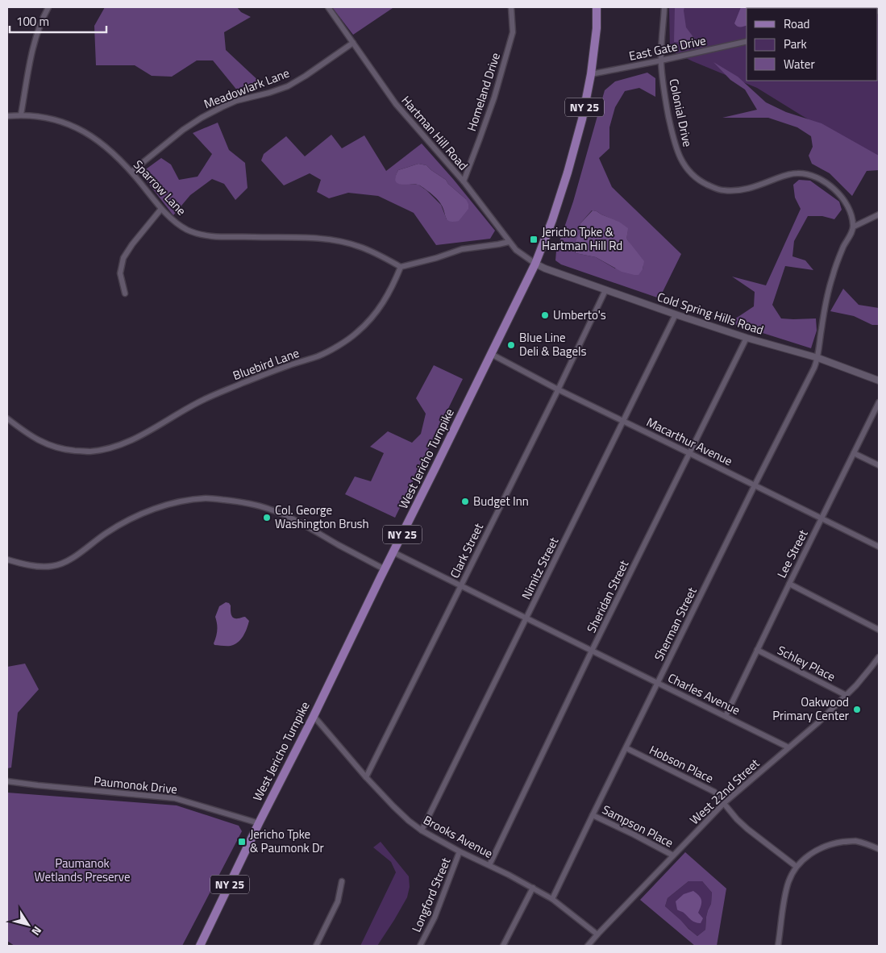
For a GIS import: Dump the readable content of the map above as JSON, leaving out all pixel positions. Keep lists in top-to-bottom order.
{
  "streets": {
    "main road": ["NY 25", "West Jericho Turnpike"],
    "street": [
      "East Gate Drive",
      "Meadowlark Lane",
      "Homeland Drive",
      "Colonial Drive",
      "Hartman Hill Road",
      "Sparrow Lane",
      "Cold Spring Hills Road",
      "Bluebird Lane",
      "Macarthur Avenue",
      "Clark Street",
      "Lee Street",
      "Nimitz Street",
      "Sheridan Street",
      "Sherman Street",
      "Schley Place",
      "Charles Avenue",
      "Hobson Place",
      "Paumonok Drive",
      "West 22nd Street",
      "Sampson Place",
      "Brooks Avenue",
      "Longford Street"
    ]
  },
  "crossings": [
    ["East Gate Drive", "Colonial Drive"],
    ["East Gate Drive", "West Jericho Turnpike"],
    ["Meadowlark Lane", "Hartman Hill Road"],
    ["Meadowlark Lane", "Sparrow Lane"],
    ["Homeland Drive", "Hartman Hill Road"],
    ["Hartman Hill Road", "Cold Spring Hills Road"],
    ["Hartman Hill Road", "West Jericho Turnpike"],
    ["Sparrow Lane", "Bluebird Lane"],
    ["Cold Spring Hills Road", "West Jericho Turnpike"],
    ["Cold Spring Hills Road", "Clark Street"],
    ["Cold Spring Hills Road", "Nimitz Street"],
    ["Cold Spring Hills Road", "Sheridan Street"],
    ["Cold Spring Hills Road", "Sherman Street"],
    ["Macarthur Avenue", "West Jericho Turnpike"],
    ["Macarthur Avenue", "Clark Street"],
    ["Macarthur Avenue", "Lee Street"],
    ["Macarthur Avenue", "Nimitz Street"],
    ["Macarthur Avenue", "Sheridan Street"],
    ["Macarthur Avenue", "Sherman Street"],
    ["West Jericho Turnpike", "Charles Avenue"],
    ["West Jericho Turnpike", "Paumonok Drive"],
    ["West Jericho Turnpike", "Brooks Avenue"],
    ["Clark Street", "Charles Avenue"],
    ["Clark Street", "Brooks Avenue"],
    ["Lee Street", "Schley Place"],
    ["Lee Street", "Charles Avenue"],
    ["Nimitz Street", "Charles Avenue"],
    ["Nimitz Street", "Brooks Avenue"],
    ["Sheridan Street", "Charles Avenue"],
    ["Sheridan Street", "Brooks Avenue"],
    ["Sherman Street", "Charles Avenue"],
    ["Sherman Street", "Hobson Place"],
    ["Sherman Street", "Sampson Place"],
    ["Sherman Street", "Brooks Avenue"],
    ["Schley Place", "West 22nd Street"],
    ["Charles Avenue", "West 22nd Street"],
    ["Hobson Place", "West 22nd Street"],
    ["West 22nd Street", "Sampson Place"],
    ["West 22nd Street", "Brooks Avenue"],
    ["Brooks Avenue", "Longford Street"]
  ],
  "parks": ["Paumanok Wetlands Preserve"],
  "places": {
    "transit": ["Jericho Tpke & Hartman Hill Rd", "Jericho Tpke & Paumonk Dr"],
    "other": [
      "Umberto's",
      "Blue Line Deli & Bagels",
      "Budget Inn",
      "Col. George Washington Brush",
      "Oakwood Primary Center"
    ]
  },
  "legend": ["Road", "Park", "Water"],
  "scale_bar": "100 m",
  "north": "bottom right"
}
